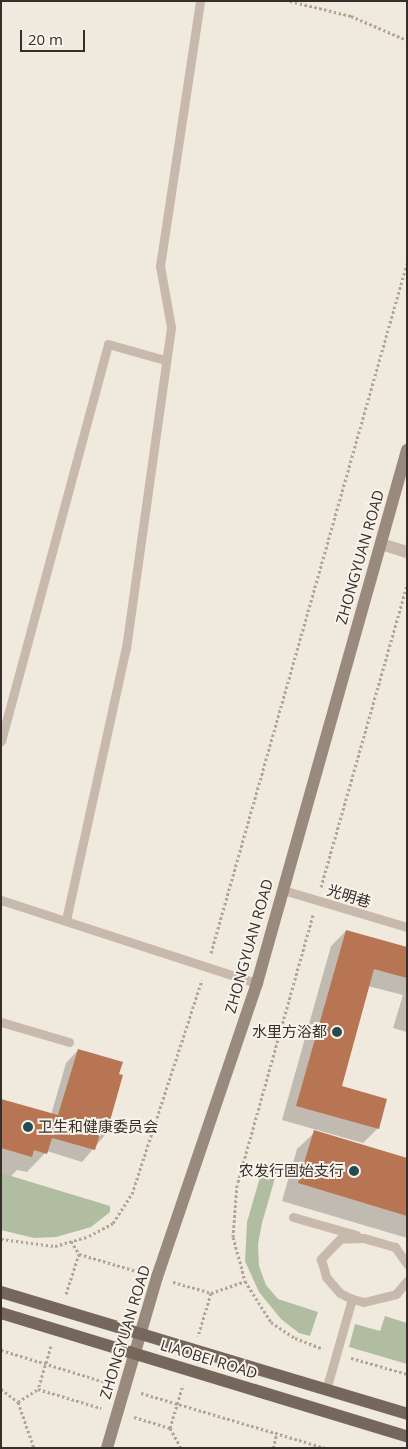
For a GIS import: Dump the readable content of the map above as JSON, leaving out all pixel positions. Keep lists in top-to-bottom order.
{
  "streets": {
    "main road": ["ZHONGYUAN ROAD", "LIAOBEI ROAD"],
    "lane": ["光明巷"]
  },
  "crossings": [
    ["ZHONGYUAN ROAD", "光明巷"],
    ["ZHONGYUAN ROAD", "LIAOBEI ROAD"]
  ],
  "places": ["水里方浴都", "卫生和健康委员会", "农发行固始支行"],
  "scale_bar": "20 m"
}
